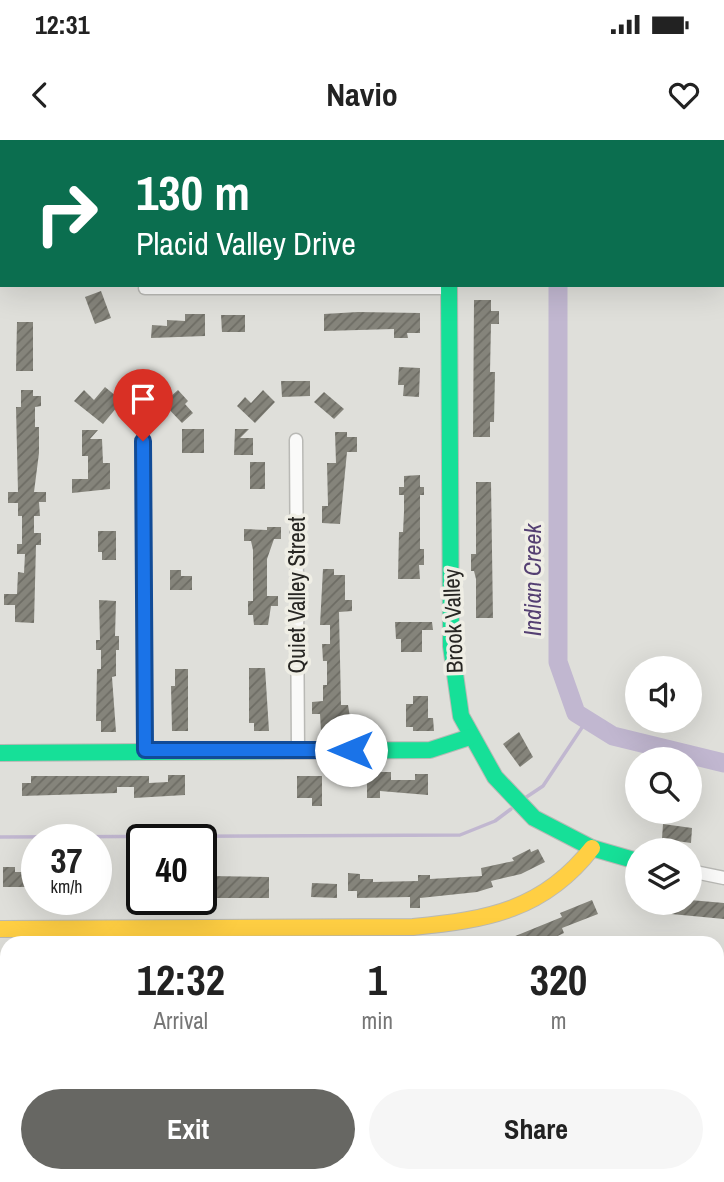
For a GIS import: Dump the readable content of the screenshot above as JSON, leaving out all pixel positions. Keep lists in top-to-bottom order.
{
  "streets": {
    "street": ["Quiet Valley Street", "Brook Valley"]
  },
  "water": ["Indian Creek"],
  "page": {
    "status": "12:31",
    "header": "Navio",
    "turn": ["130 m", "Placid Valley Drive"],
    "speed": "37 km/h",
    "limit": "40",
    "eta": [
      "12:32",
      "Arrival",
      "1",
      "min",
      "320",
      "m"
    ],
    "buttons": ["Exit", "Share"]
  }
}
